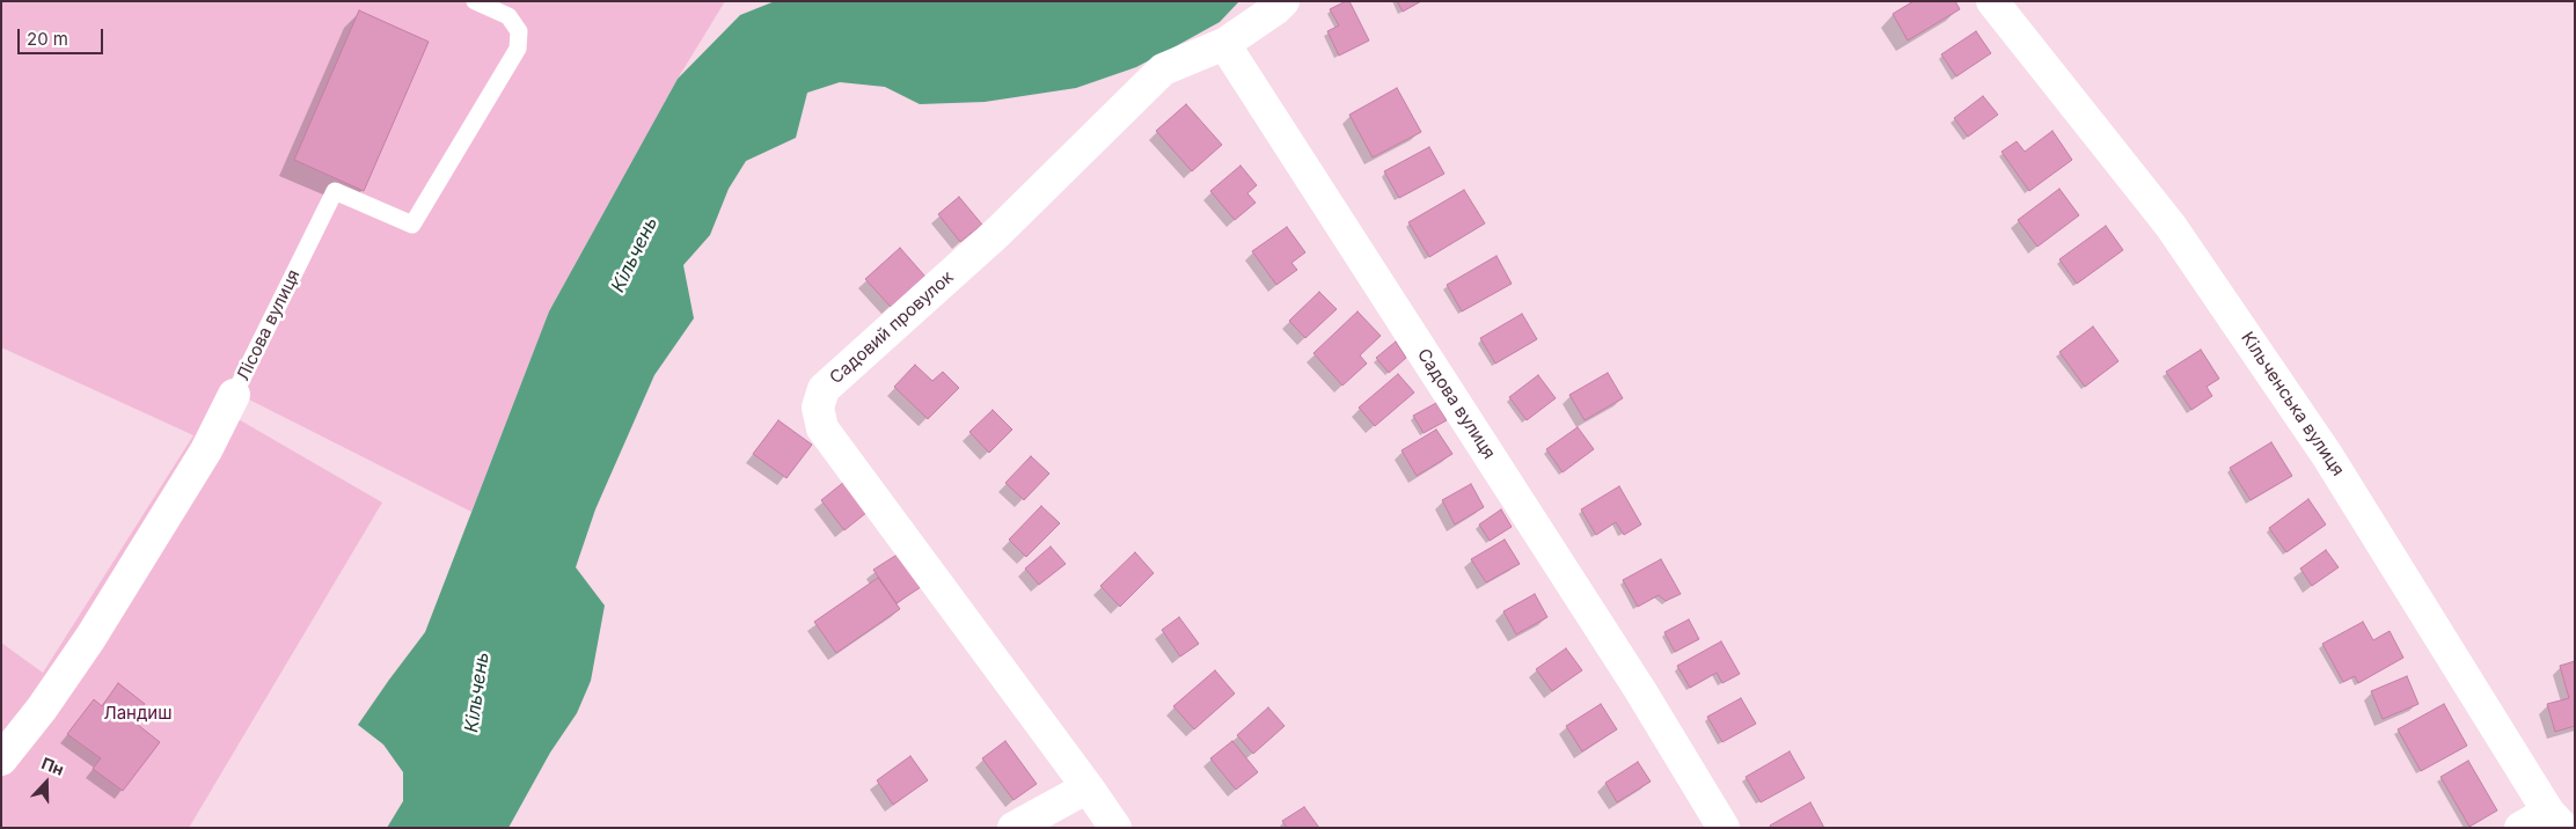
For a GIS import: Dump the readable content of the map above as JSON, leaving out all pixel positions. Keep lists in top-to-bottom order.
{
  "streets": {
    "street": [
      "Лісова вулиця",
      "Садовий провулок",
      "Садова вулиця",
      "Кільченська вулиця"
    ]
  },
  "crossings": [
    ["Садовий провулок", "Садова вулиця"]
  ],
  "water": ["Кільчень"],
  "parks": ["Ландиш"],
  "scale_bar": "20 m",
  "north": "top"
}
